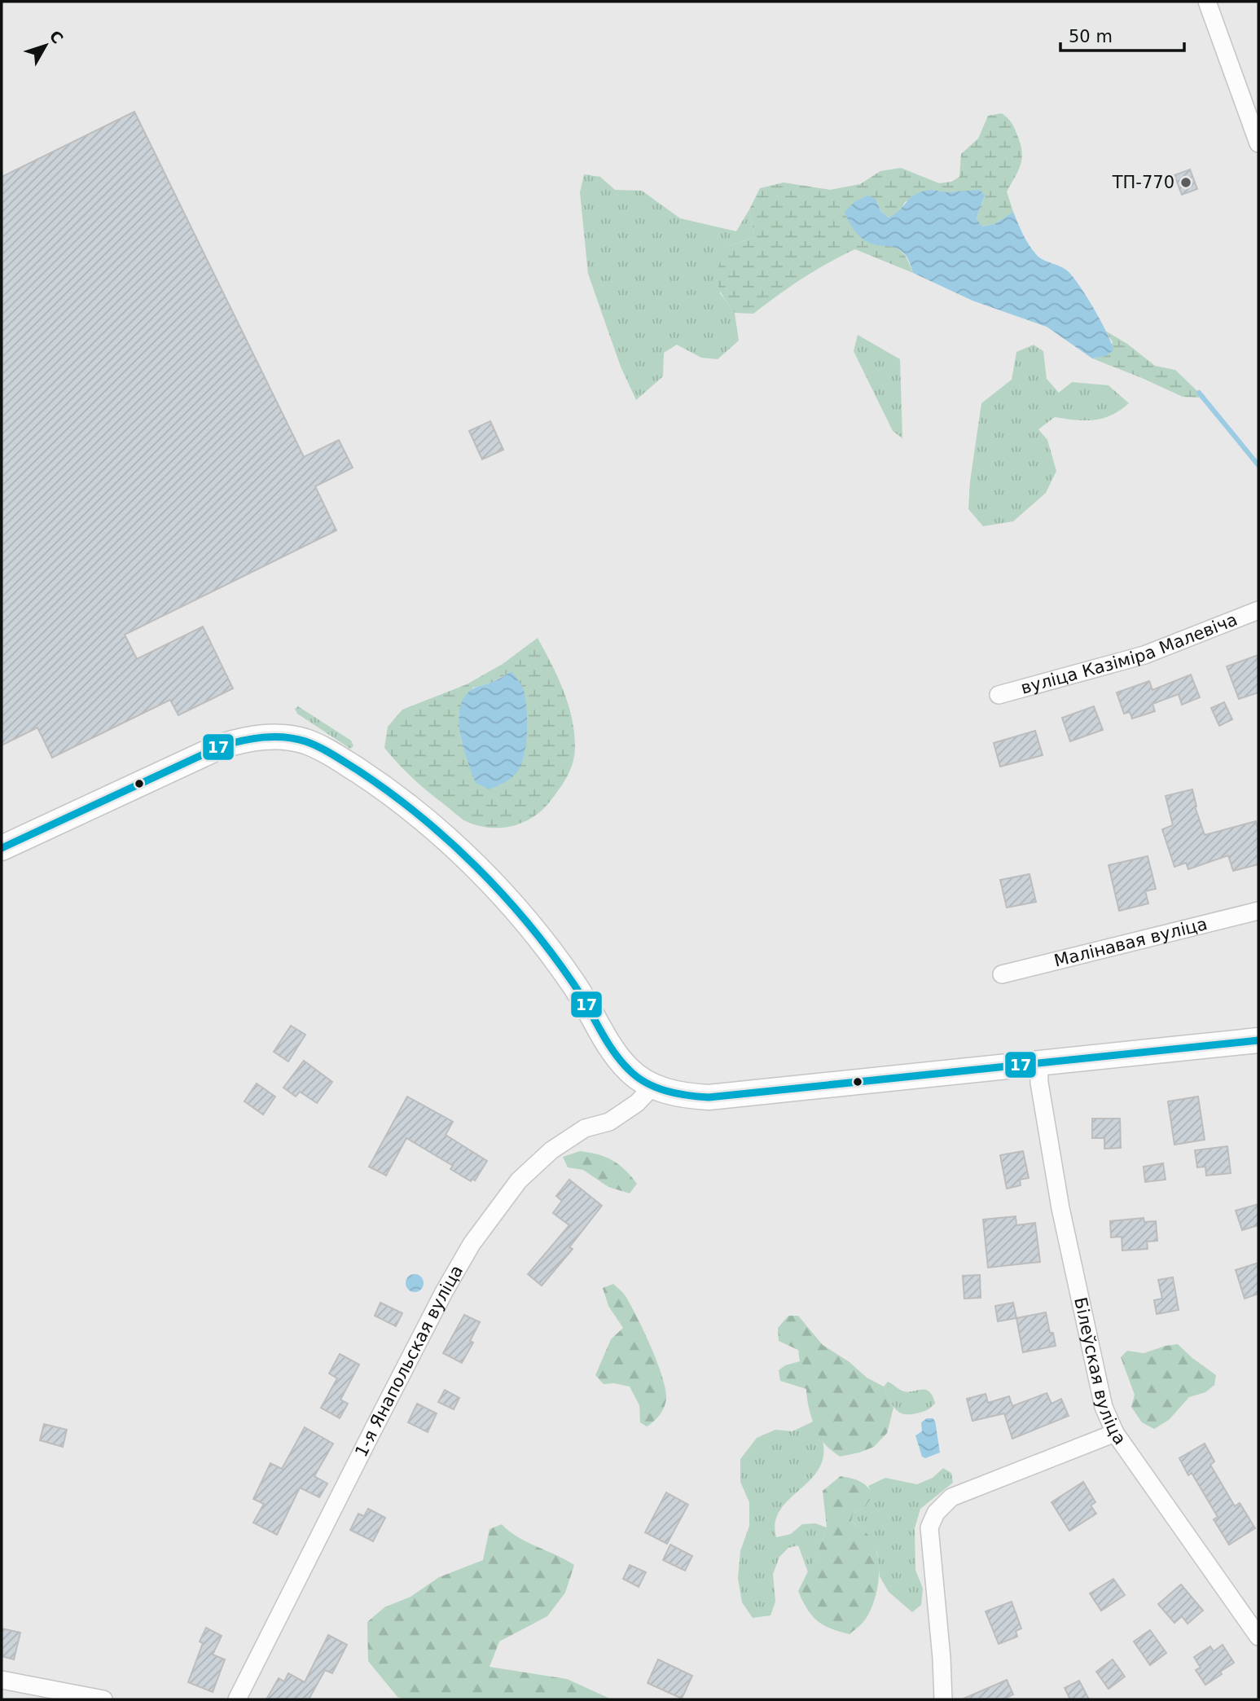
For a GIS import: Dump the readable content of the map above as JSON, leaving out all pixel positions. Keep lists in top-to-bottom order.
{
  "streets": {
    "street": [
      "вуліца Казіміра Малевіча",
      "Малінавая вуліца",
      "1-я Янапольская вуліца",
      "Білеўская вуліца"
    ]
  },
  "places": ["ТП-770"],
  "lines": ["transit line 17"],
  "scale_bar": "50 m",
  "north": "top right"
}
